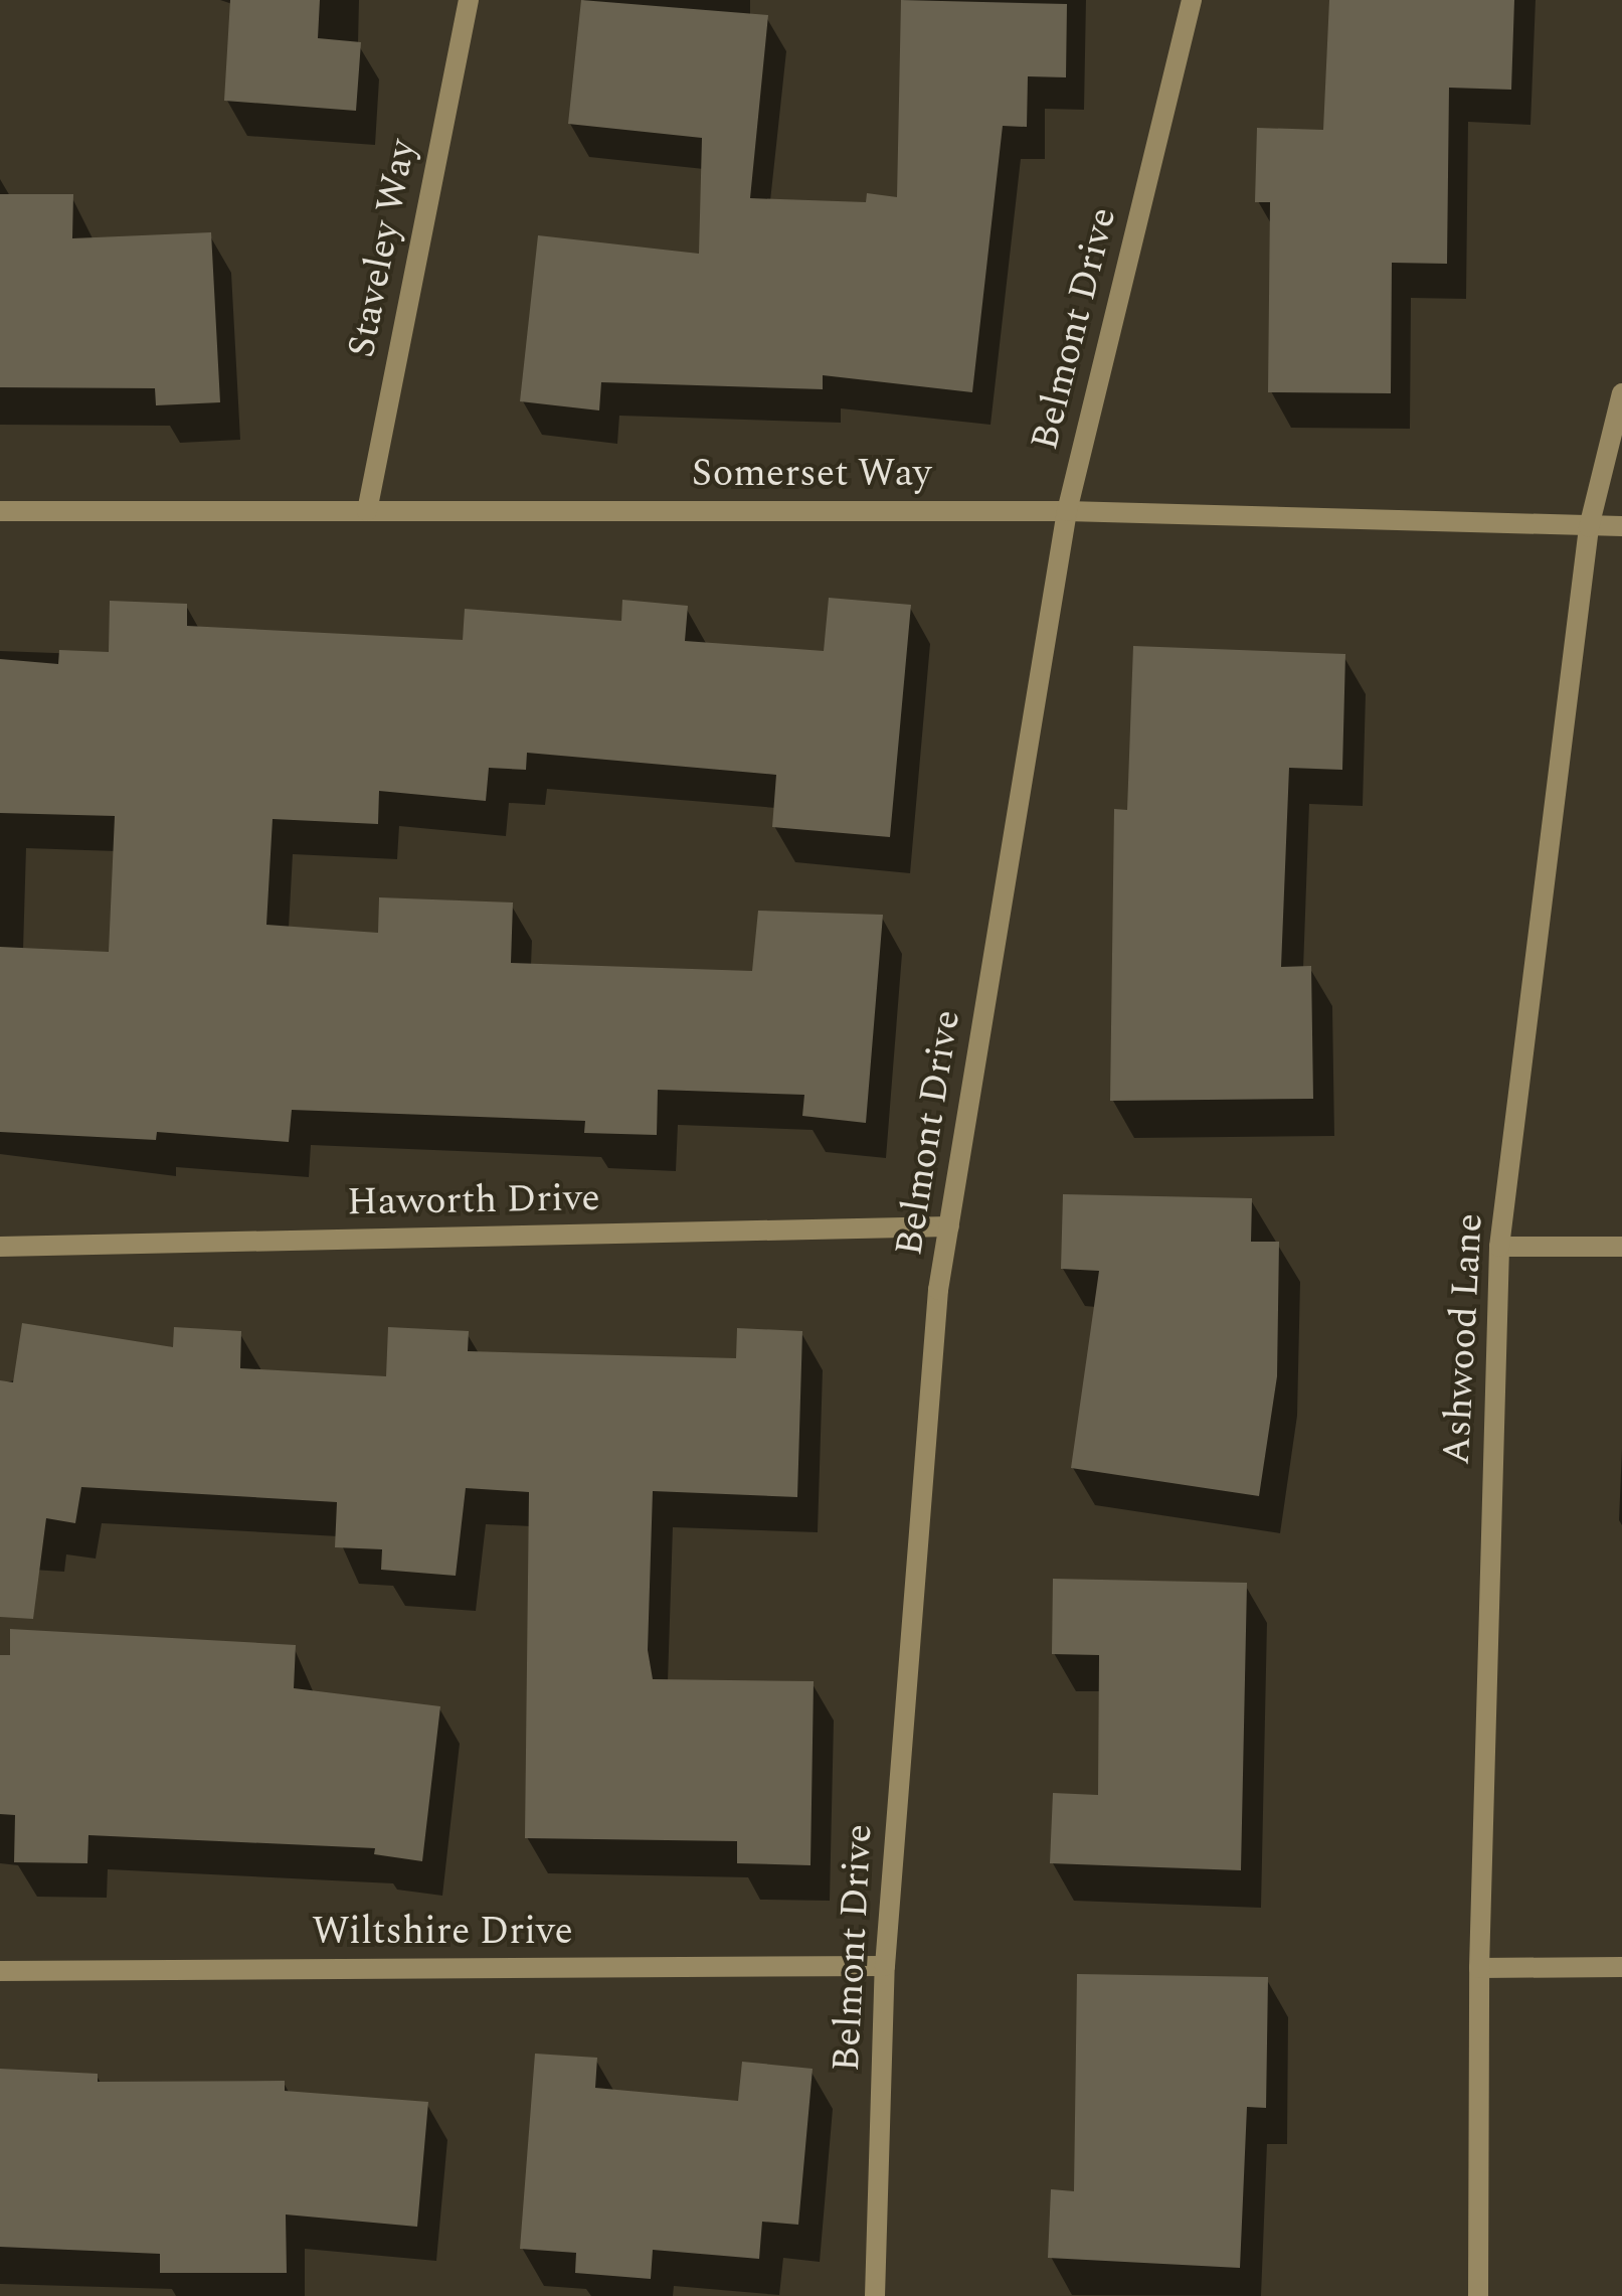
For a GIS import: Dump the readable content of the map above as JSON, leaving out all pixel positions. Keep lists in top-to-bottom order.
{
  "streets": {
    "street": [
      "Staveley Way",
      "Belmont Drive",
      "Somerset Way",
      "Haworth Drive",
      "Ashwood Lane",
      "Wiltshire Drive"
    ]
  },
  "crossings": [
    ["Staveley Way", "Somerset Way"],
    ["Belmont Drive", "Somerset Way"],
    ["Belmont Drive", "Haworth Drive"],
    ["Belmont Drive", "Wiltshire Drive"],
    ["Somerset Way", "Ashwood Lane"]
  ]
}
